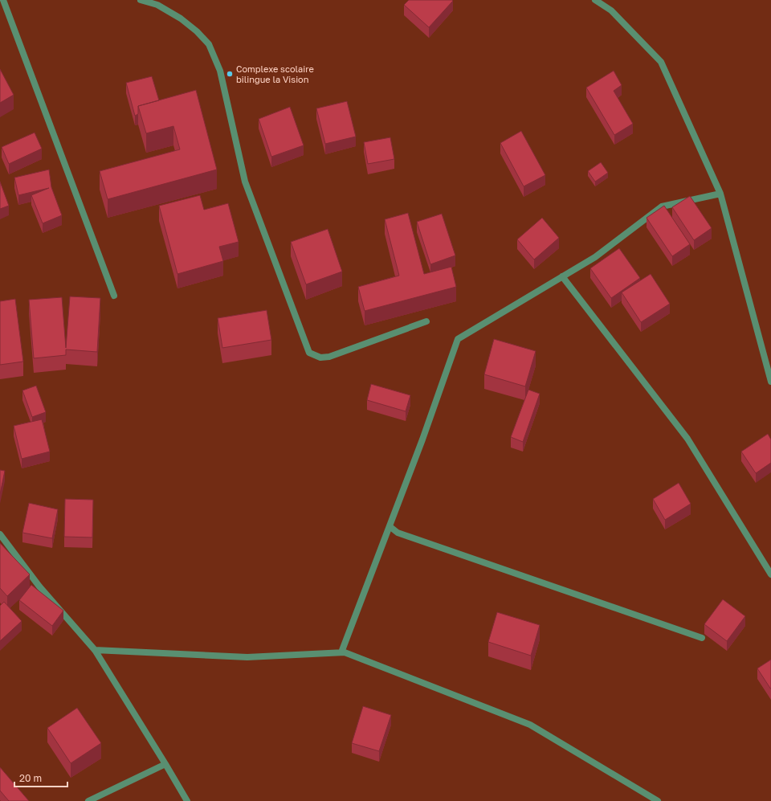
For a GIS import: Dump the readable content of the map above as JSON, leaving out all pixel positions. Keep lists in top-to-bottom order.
{
  "places": ["Complexe scolaire bilingue la Vision"],
  "scale_bar": "20 m"
}
